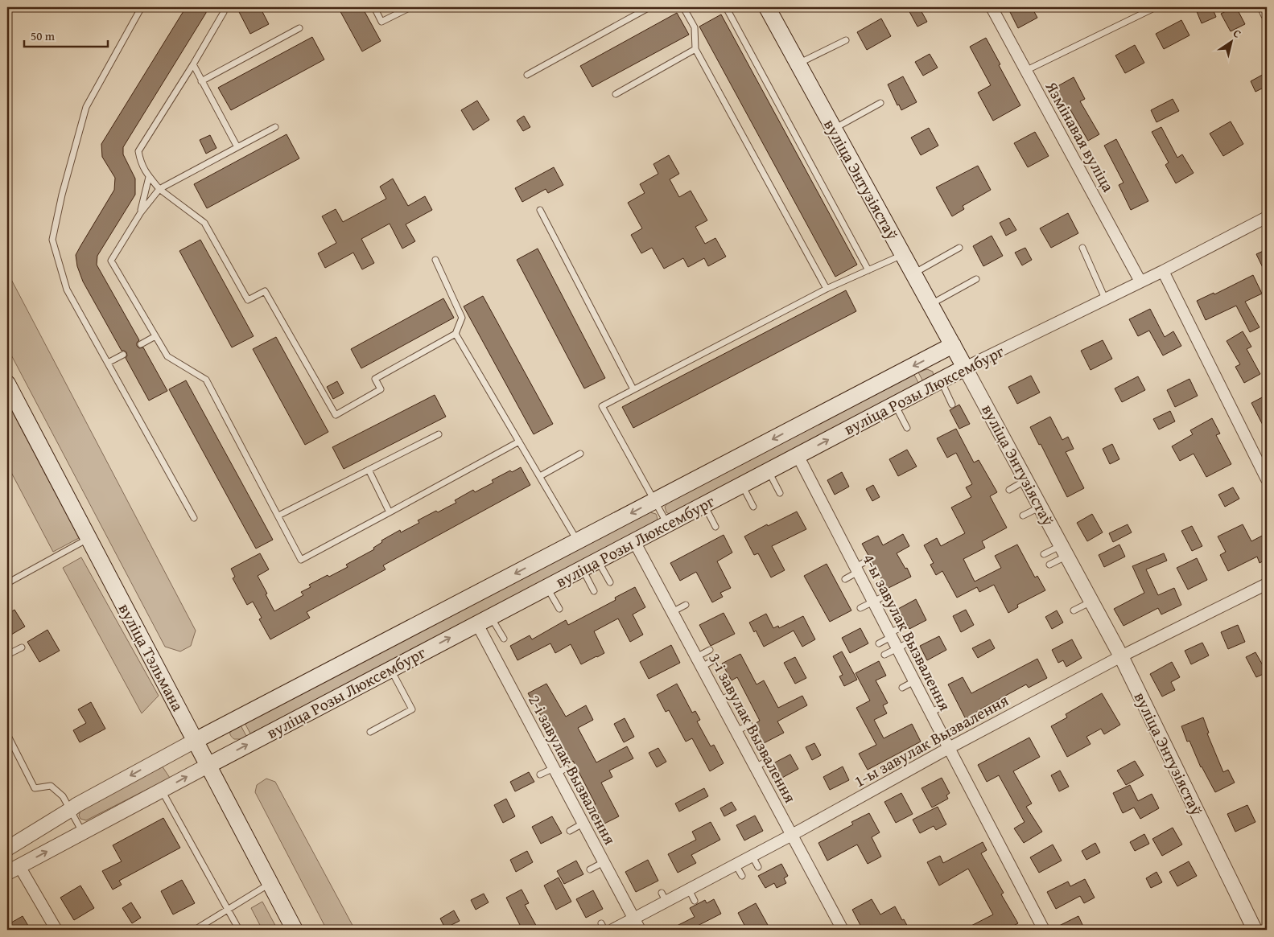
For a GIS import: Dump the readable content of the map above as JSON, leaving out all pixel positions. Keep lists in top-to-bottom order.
{
  "streets": {
    "main road": ["вуліца Энтузіястаў", "вуліца Розы Люксембург", "вуліца Тэльмана"],
    "street": [
      "Язмінавая вуліца",
      "4-ы завулак Вызвалення",
      "3-і завулак Вызвалення",
      "1-ы завулак Вызвалення",
      "2-і завулак Вызвалення"
    ]
  },
  "crossings": [
    ["Язмінавая вуліца", "вуліца Розы Люксембург"],
    ["вуліца Энтузіястаў", "вуліца Розы Люксембург"],
    ["вуліца Энтузіястаў", "1-ы завулак Вызвалення"],
    ["вуліца Розы Люксембург", "4-ы завулак Вызвалення"],
    ["вуліца Розы Люксембург", "вуліца Тэльмана"],
    ["вуліца Розы Люксембург", "3-і завулак Вызвалення"],
    ["вуліца Розы Люксембург", "2-і завулак Вызвалення"],
    ["4-ы завулак Вызвалення", "1-ы завулак Вызвалення"],
    ["3-і завулак Вызвалення", "1-ы завулак Вызвалення"],
    ["1-ы завулак Вызвалення", "2-і завулак Вызвалення"]
  ],
  "scale_bar": "50 m",
  "north": "top right"
}
